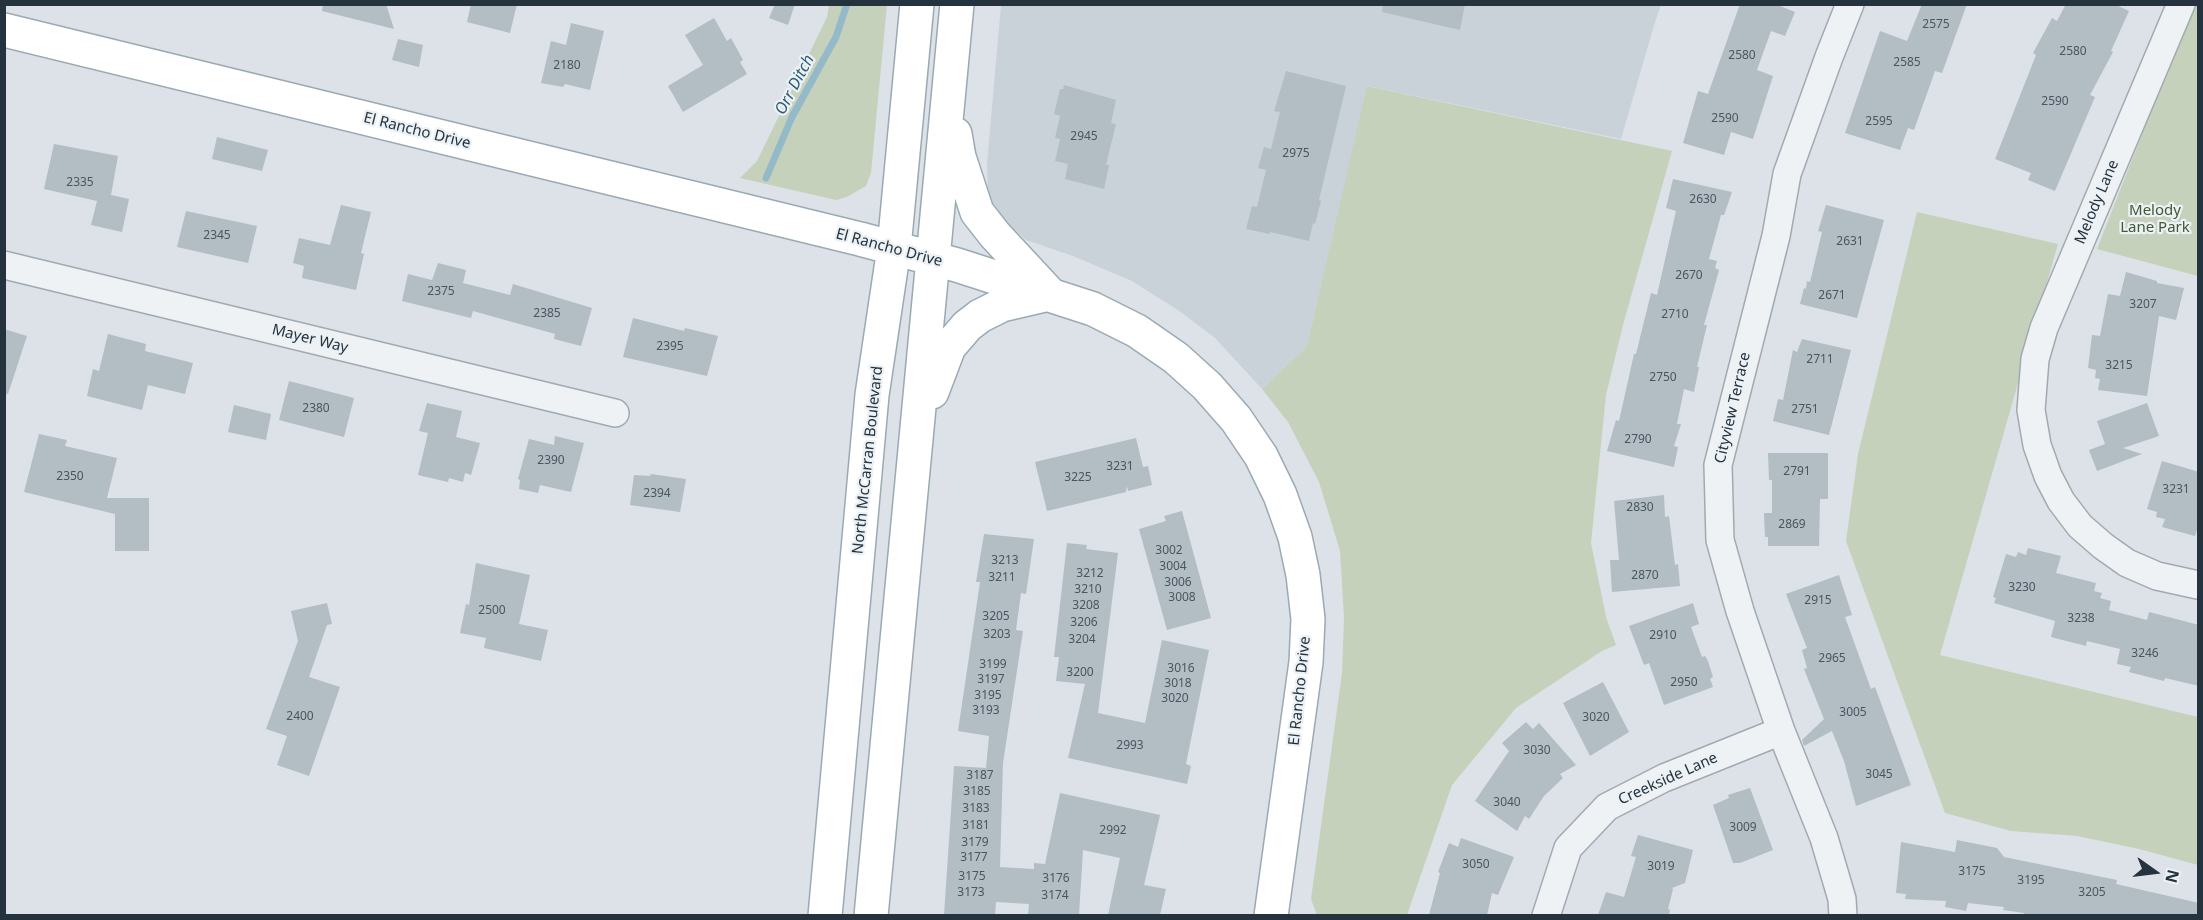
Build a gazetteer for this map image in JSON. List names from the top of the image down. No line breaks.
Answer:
{"streets":{"main road":["El Rancho Drive","North McCarran Boulevard"],"street":["Melody Lane","Mayer Way","Cityview Terrace","Creekside Lane"]},"crossings":[["El Rancho Drive","North McCarran Boulevard"],["Cityview Terrace","Creekside Lane"]],"water":["Orr Ditch"],"parks":["Melody Lane Park"],"house_numbers":["2575","2580","2580","2585","2180","2590","2590","2595","2945","2975","2335","2630","2345","2631","2670","2375","2671","3207","2385","2710","2395","2711","3215","2750","2380","2751","2790","2390","3231","2791","2350","3225","3231","2394","2830","2869","3002","3213","3004","3212","2870","3211","3006","3230","3210","3008","2915","3208","2500","3205","3238","3206","3203","2910","3204","3246","2965","3199","3016","3200","3197","2950","3018","3195","3020","3193","3005","2400","3020","2993","3030","3045","3187","3185","3040","3183","3181","3009","2992","3179","3177","3050","3019","3175","3175","3176","3195","3173","3205","3174"],"north":"right"}
